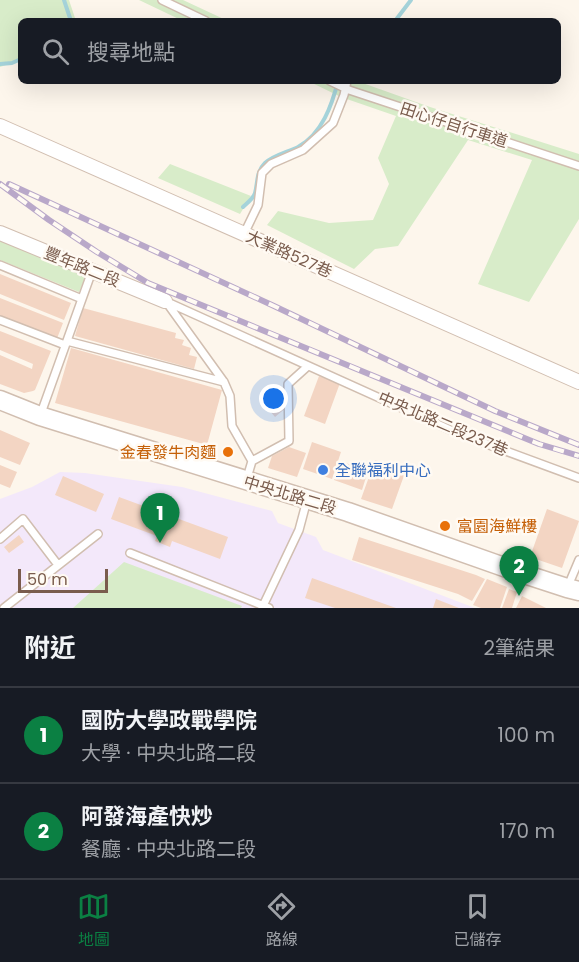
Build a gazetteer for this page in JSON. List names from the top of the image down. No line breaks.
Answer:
{"streets":{"street":["大業路527巷","豐年路二段","中央北路二段"],"lane":["田心仔自行車道","中央北路二段237巷"]},"crossings":[["豐年路二段","中央北路二段237巷"]],"places":["金春發牛肉麵","全聯福利中心","富園海鮮樓"],"scale_bar":"50 m","page":{"search":"搜尋地點","pins":["1","2"],"scale":"50 m","heading":["附近","2筆結果"],"list":[{"mark":"1","name":"國防大學政戰學院","note":"大學 · 中央北路二段","value":"100 m"},{"mark":"2","name":"阿發海產快炒","note":"餐廳 · 中央北路二段","value":"170 m"}],"nav":["地圖","路線","已儲存"]}}
